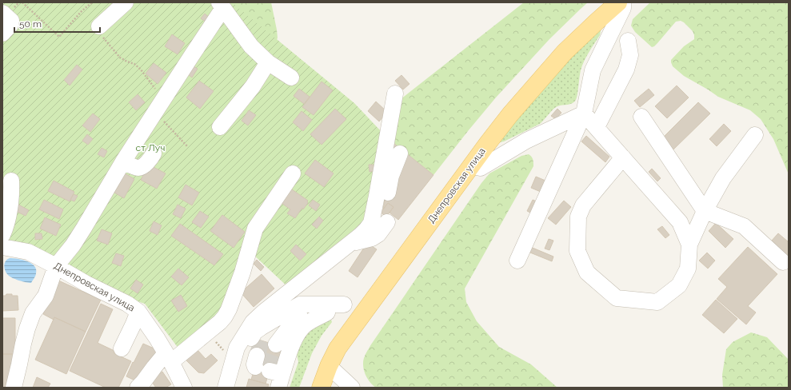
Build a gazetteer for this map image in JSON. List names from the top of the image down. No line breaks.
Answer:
{"streets":{"main road":["Днепровская улица"]},"parks":["ст Луч"],"scale_bar":"50 m"}
